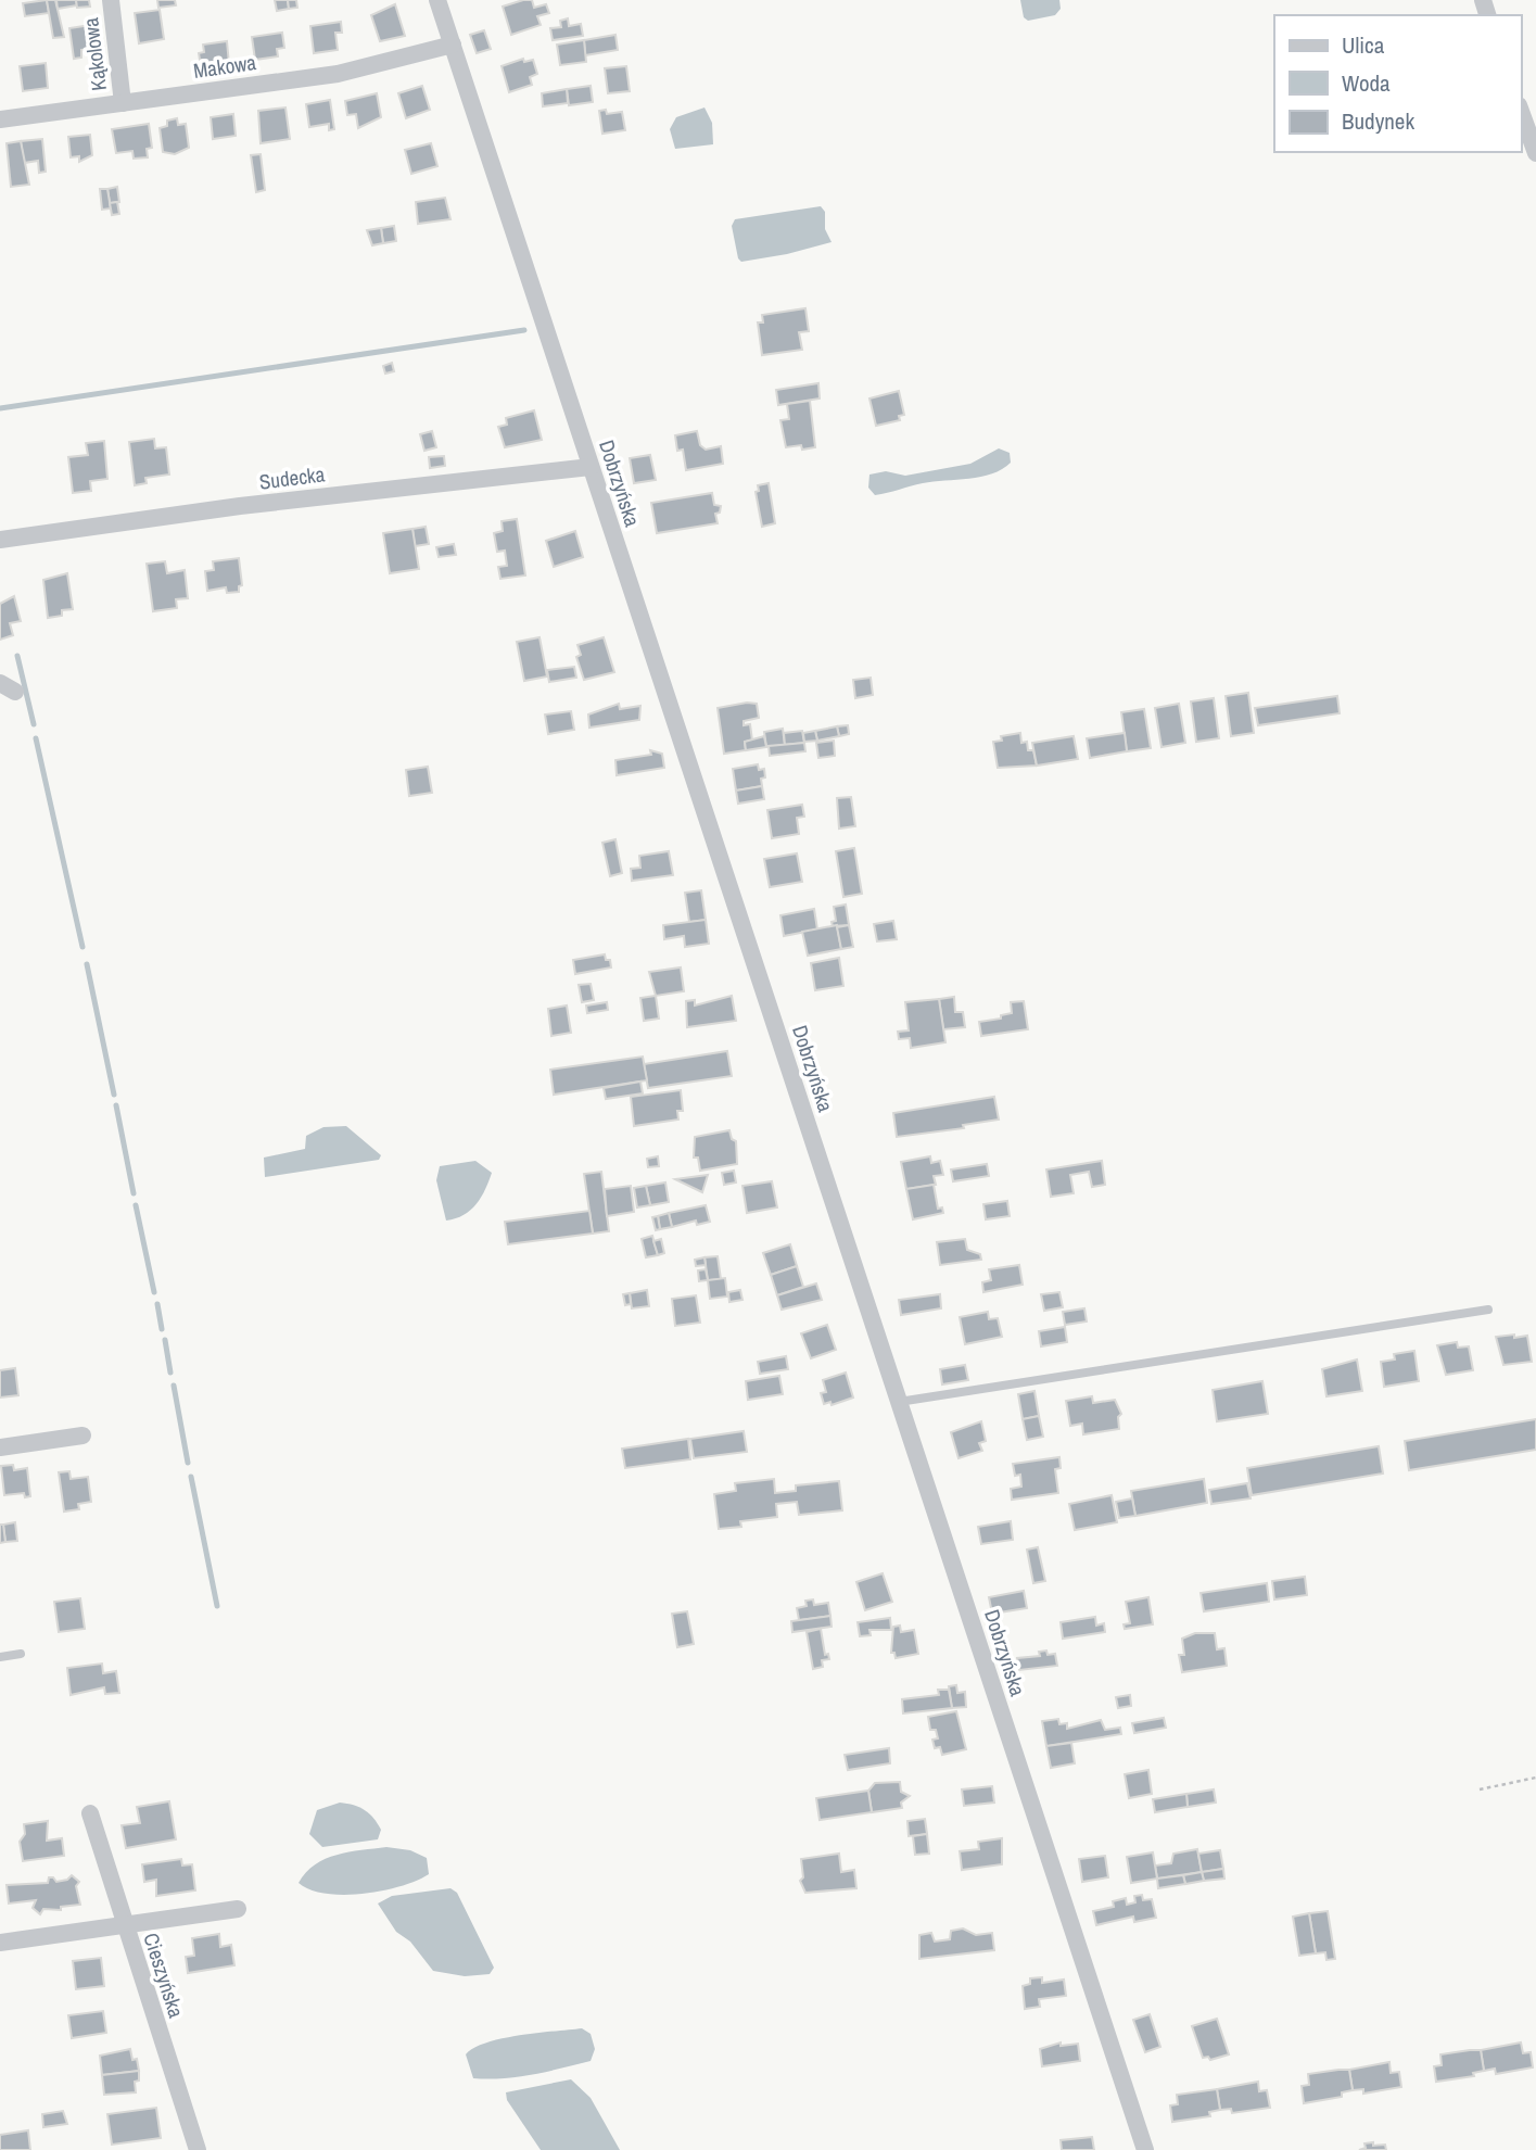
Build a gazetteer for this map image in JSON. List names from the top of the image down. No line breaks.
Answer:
{"streets":{"street":["Kąkolowa","Makowa","Sudecka","Dobrzyńska","Cieszyńska"]},"crossings":[["Kąkolowa","Makowa"],["Makowa","Dobrzyńska"],["Sudecka","Dobrzyńska"]],"legend":["Ulica","Woda","Budynek"]}
